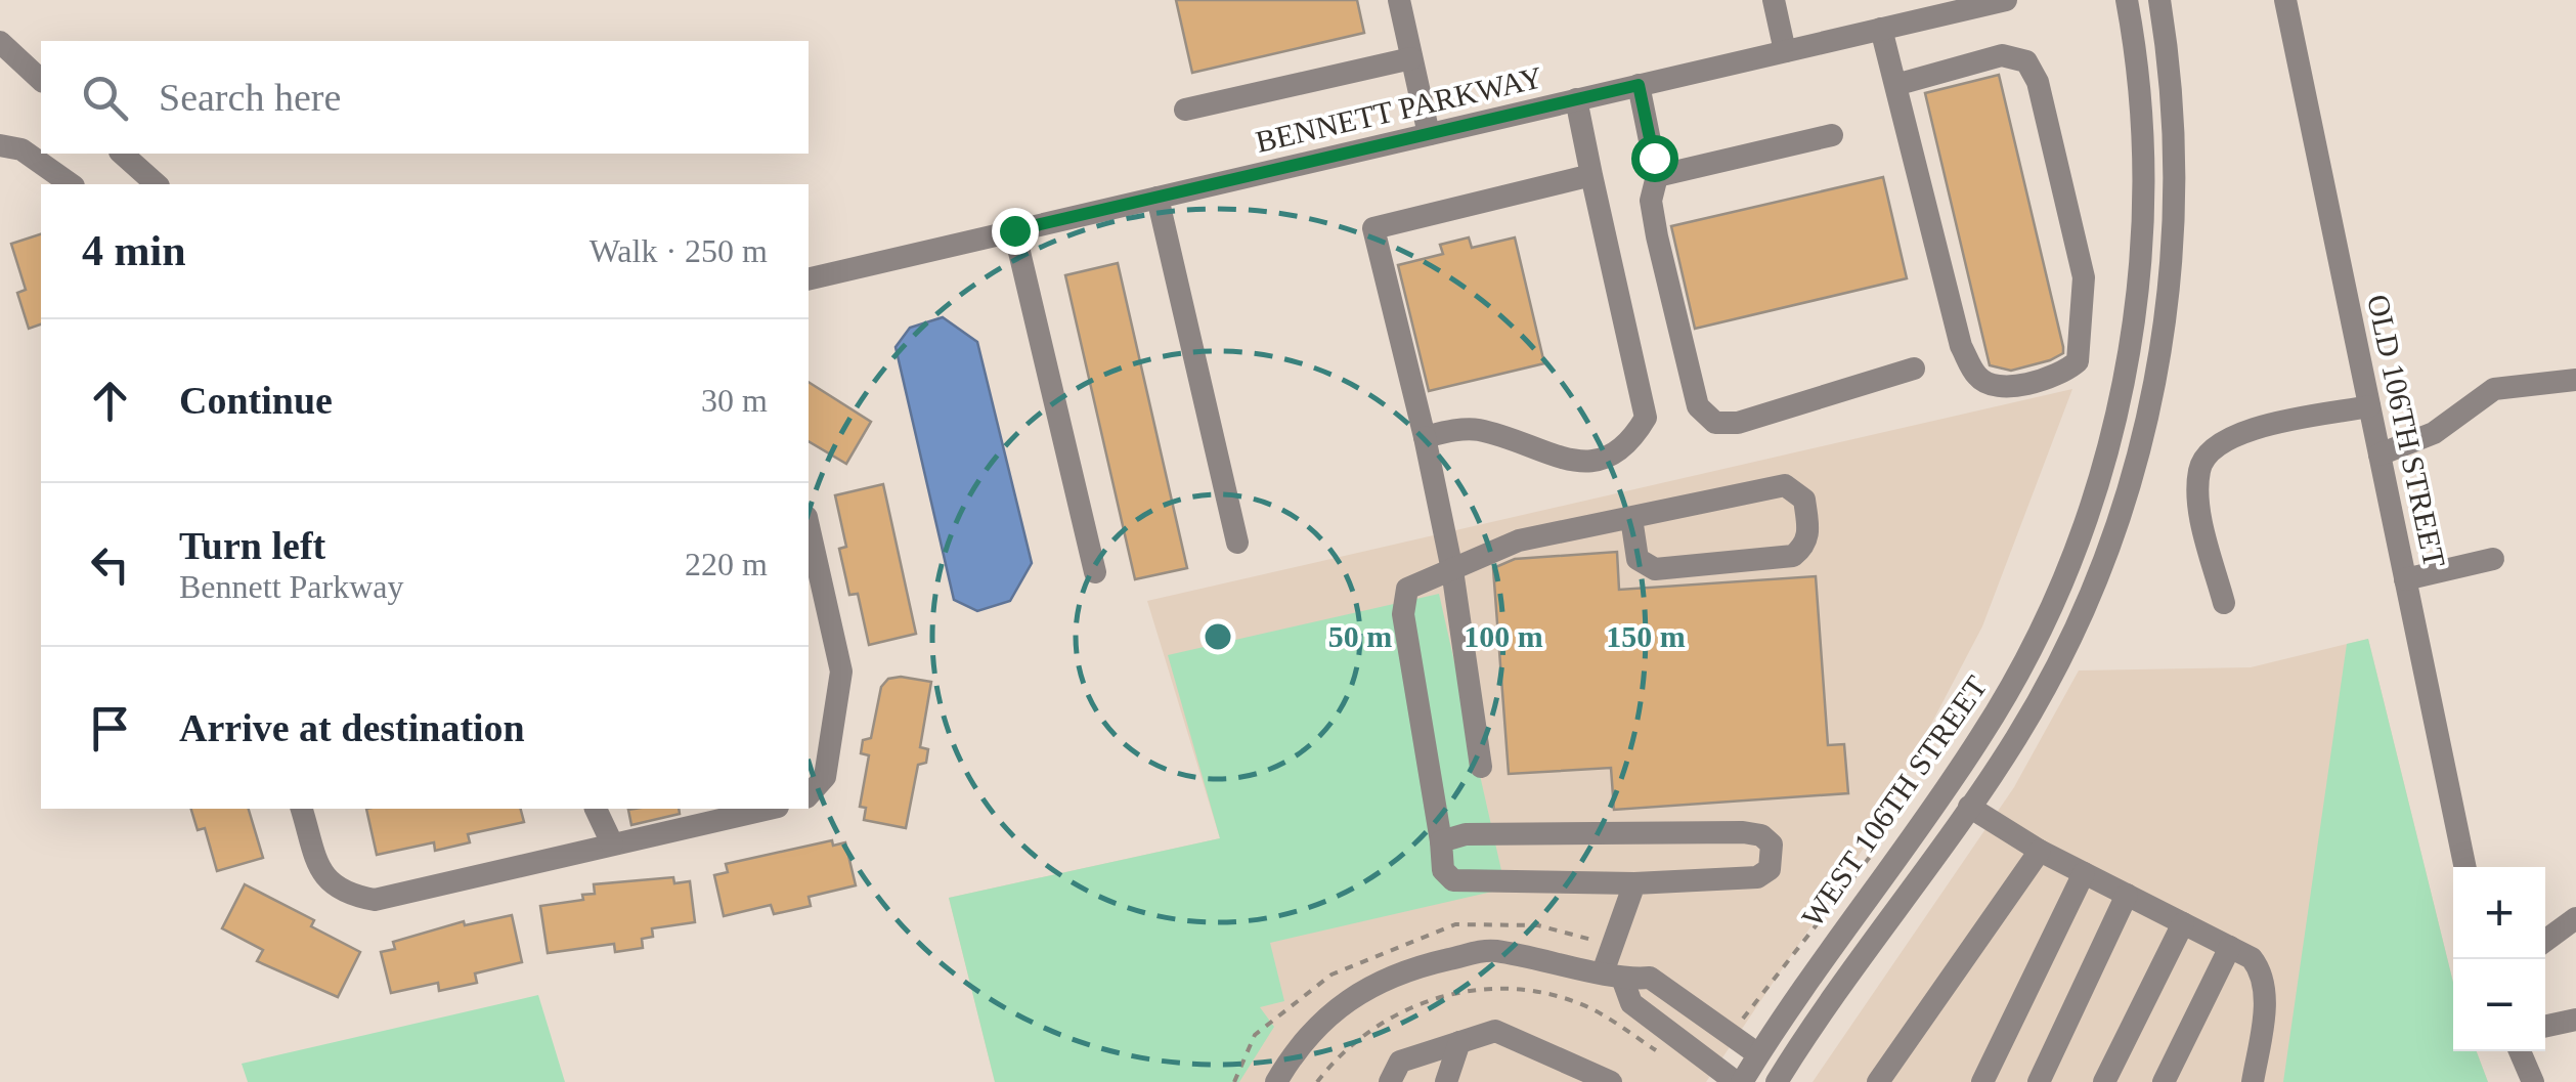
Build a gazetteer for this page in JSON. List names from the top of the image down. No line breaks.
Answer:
{"streets":{"street":["BENNETT PARKWAY","OLD 106TH STREET","WEST 106TH STREET"]},"page":{"search":"Search here","heading":["4 min","Walk · 250 m"],"list":[["Continue","30 m"],["Turn left","Bennett Parkway","220 m"],"Arrive at destination"],"map_buttons":["+","−"]},"rings":["50 m","100 m","150 m"]}
